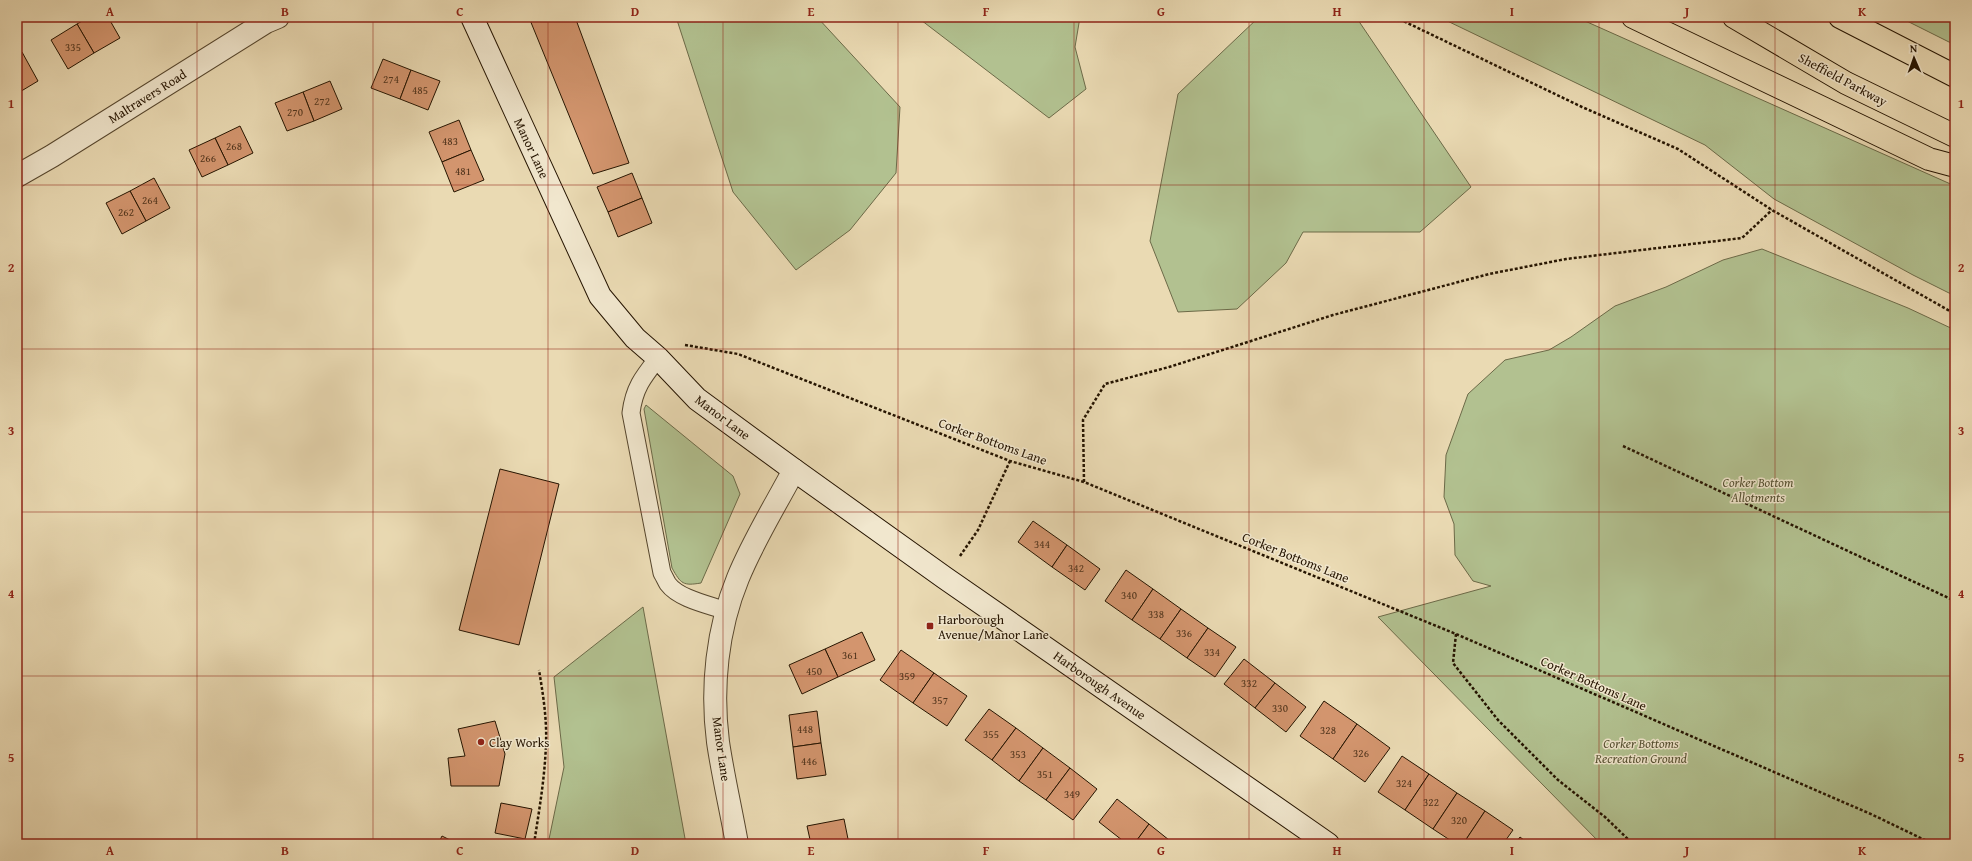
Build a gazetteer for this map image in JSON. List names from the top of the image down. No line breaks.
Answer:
{"streets":{"highway":["Sheffield Parkway"],"street":["Maltravers Road","Manor Lane","Harborough Avenue"],"path":["Corker Bottoms Lane"]},"crossings":[["Manor Lane","Harborough Avenue"]],"parks":["Corker Bottom Allotments","Corker Bottoms Recreation Ground"],"places":{"transit":["Harborough Avenue/Manor Lane"],"other":["Clay Works"]},"house_numbers":["335","274","485","272","270","483","268","266","481","264","262","344","342","340","338","336","334","361","450","359","332","357","330","448","328","355","326","353","446","351","324","349","322","320"],"north":"top","grid":{"columns":["A","B","C","D","E","F","G","H","I","J","K"],"rows":["1","2","3","4","5"]}}
